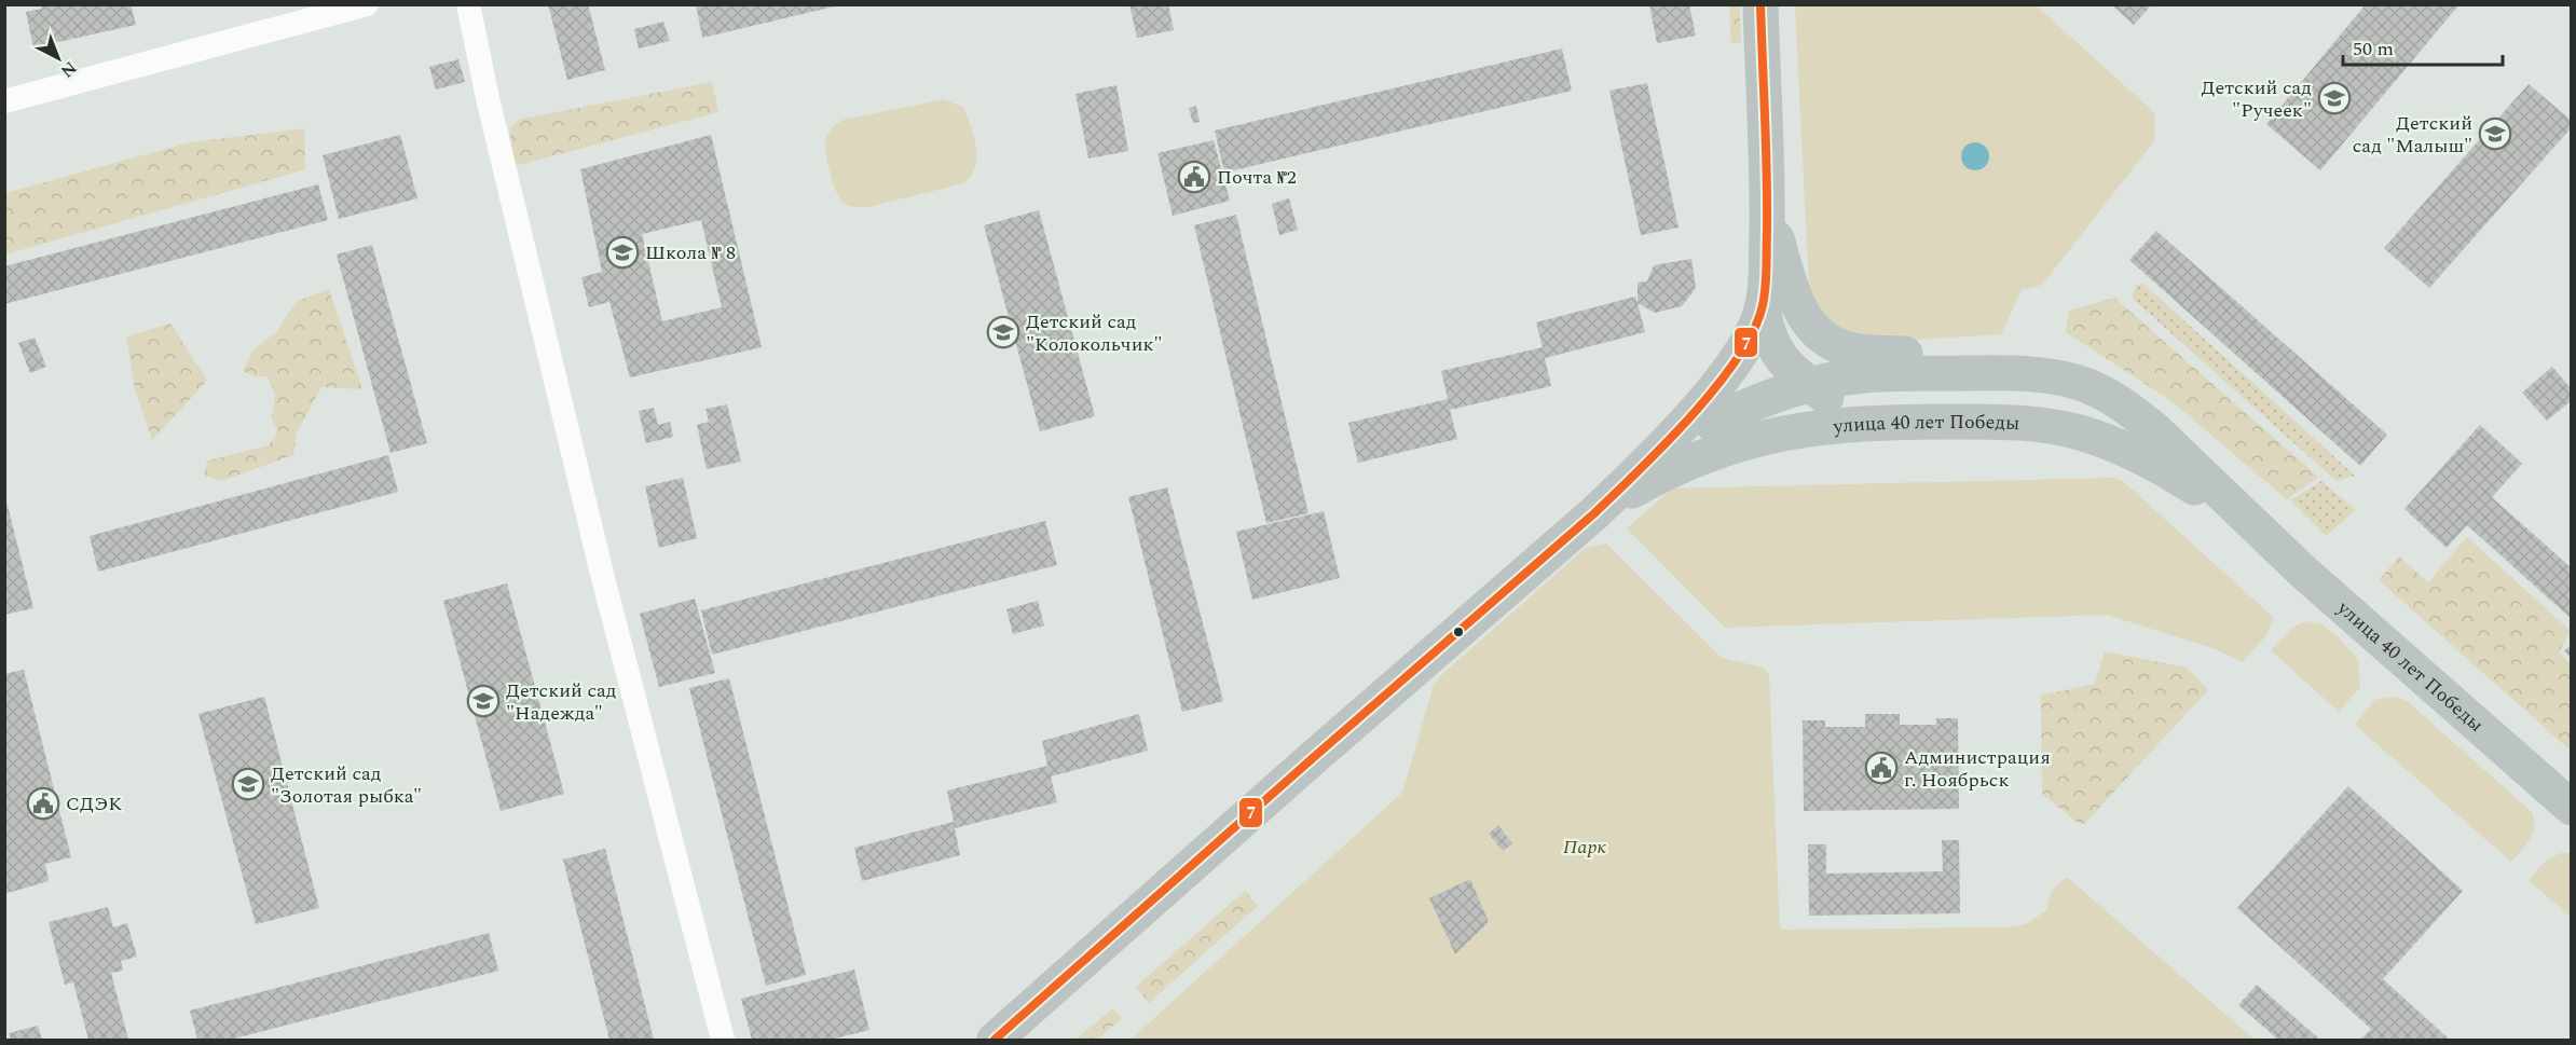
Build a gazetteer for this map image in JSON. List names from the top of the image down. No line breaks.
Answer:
{"streets":{"main road":["улица 40 лет Победы"]},"parks":["Парк"],"places":{"school or university":["Детский сад \"Ручеек\"","Детский сад \"Малыш\"","Школа № 8","Детский сад \"Колокольчик\"","Детский сад \"Надежда\"","Детский сад \"Золотая рыбка\""],"public building":["Почта №2","Администрация г. Ноябрьск","СДЭК"]},"lines":["transit line 7"],"scale_bar":"50 m","north":"bottom right"}
